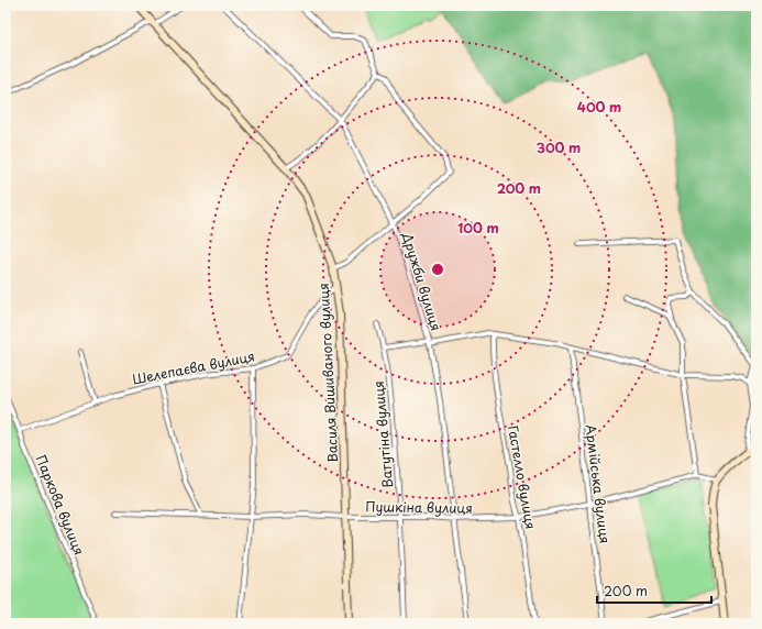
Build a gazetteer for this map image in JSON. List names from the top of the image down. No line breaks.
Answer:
{"streets":{"street":["Дружби вулиця","Шелепаєва вулиця","Василя Вишиваного вулиця","Ватутіна вулиця","Гастелло вулиця","Армійська вулиця","Паркова вулиця","Пушкіна вулиця"]},"crossings":[["Дружби вулиця","Пушкіна вулиця"],["Шелепаєва вулиця","Василя Вишиваного вулиця"],["Шелепаєва вулиця","Паркова вулиця"],["Василя Вишиваного вулиця","Пушкіна вулиця"],["Ватутіна вулиця","Пушкіна вулиця"],["Гастелло вулиця","Пушкіна вулиця"],["Армійська вулиця","Пушкіна вулиця"]],"scale_bar":"200 m","rings":["400 m","300 m","200 m","100 m"]}
